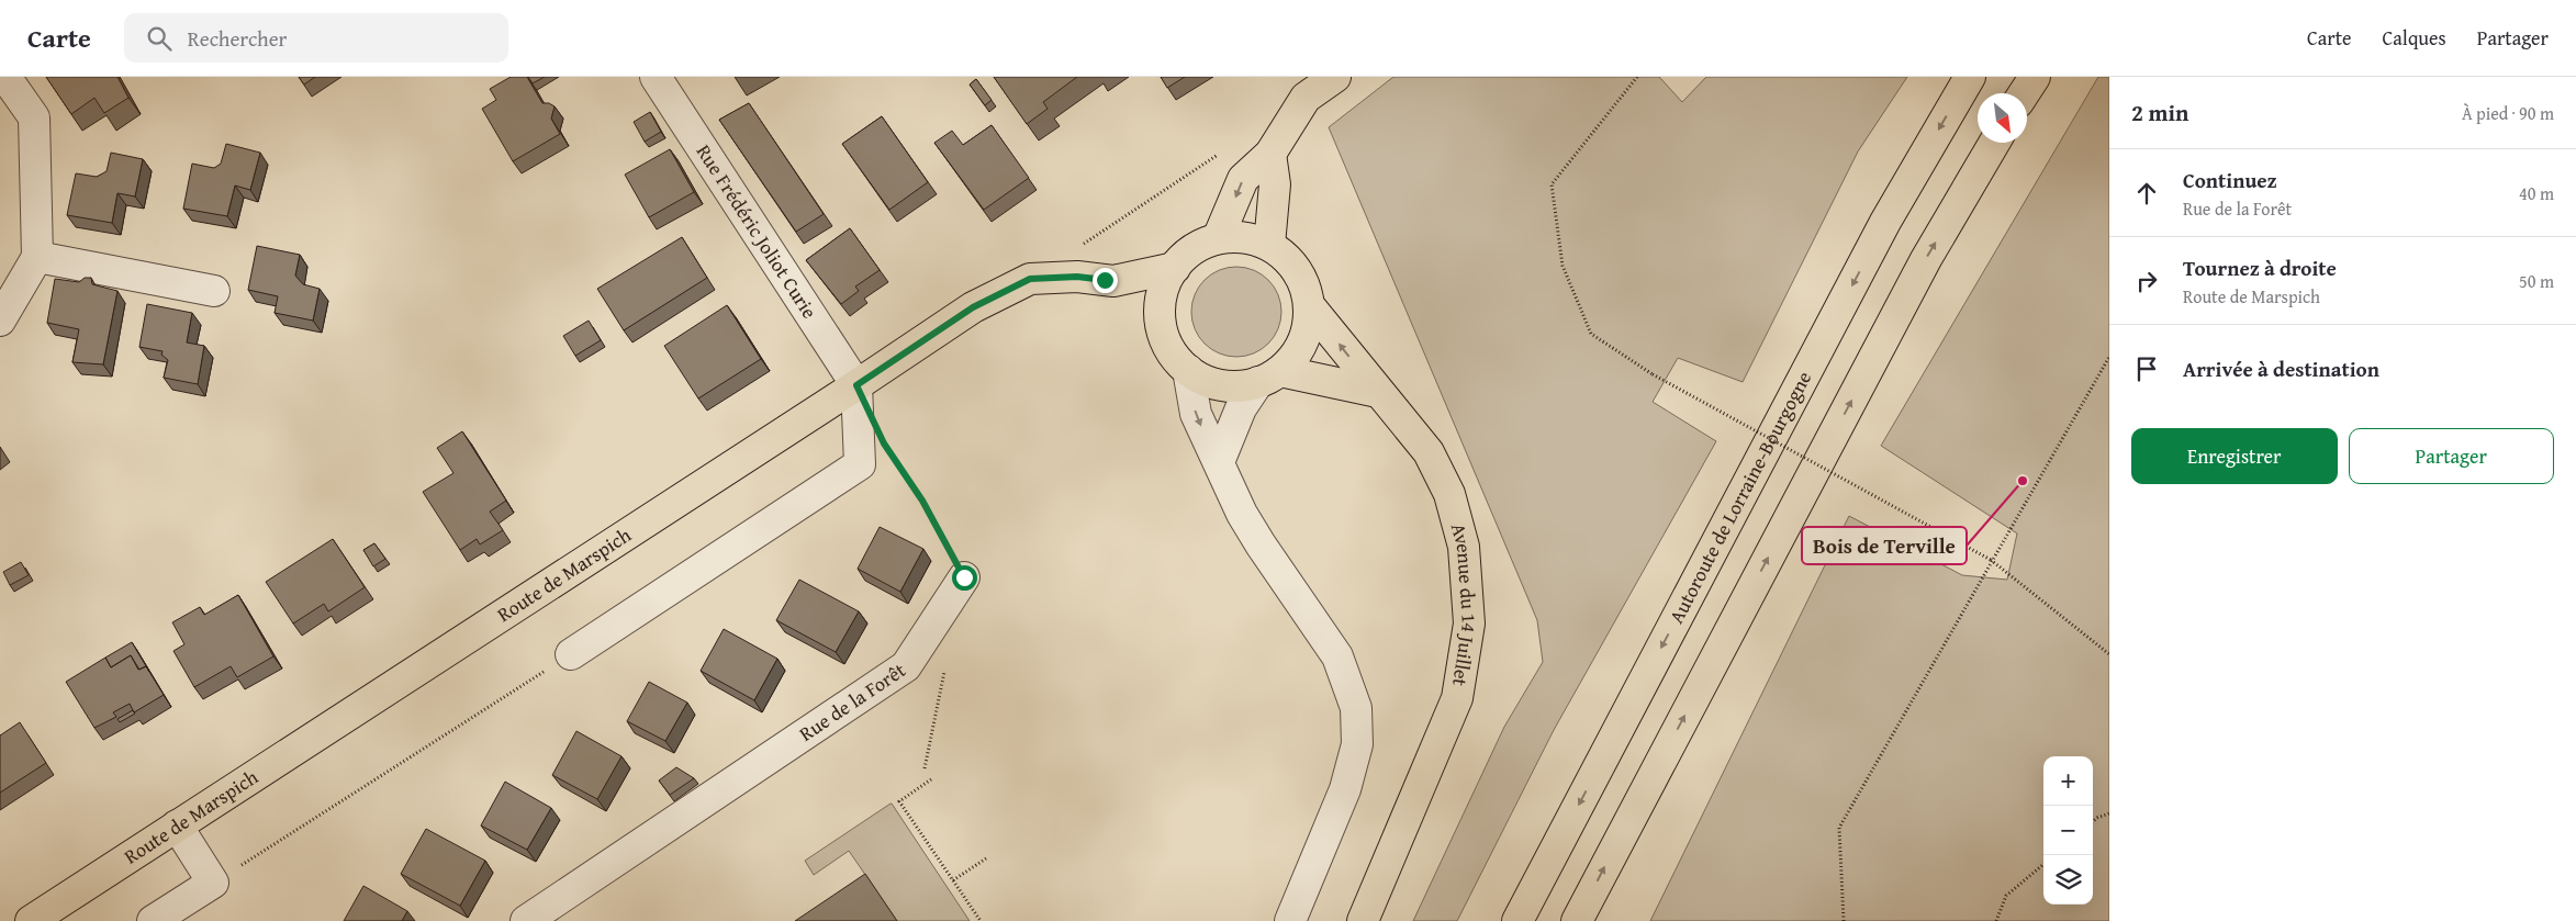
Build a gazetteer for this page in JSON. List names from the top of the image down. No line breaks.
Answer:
{"streets":{"main road":["Autoroute de Lorraine-Bourgogne","Route de Marspich","Avenue du 14 Juillet"],"street":["Rue Frédéric Joliot Curie","Rue de la Forêt"]},"crossings":[["Rue Frédéric Joliot Curie","Route de Marspich"]],"places":["Bois de Terville"],"north":"bottom right","page":{"header":"Carte","search":"Rechercher","nav":["Carte","Calques","Partager"],"heading":["2 min","À pied · 90 m"],"list":[["Continuez","Rue de la Forêt","40 m"],["Tournez à droite","Route de Marspich","50 m"],"Arrivée à destination"],"buttons":["Enregistrer","Partager"],"map_buttons":["+","−"]}}
